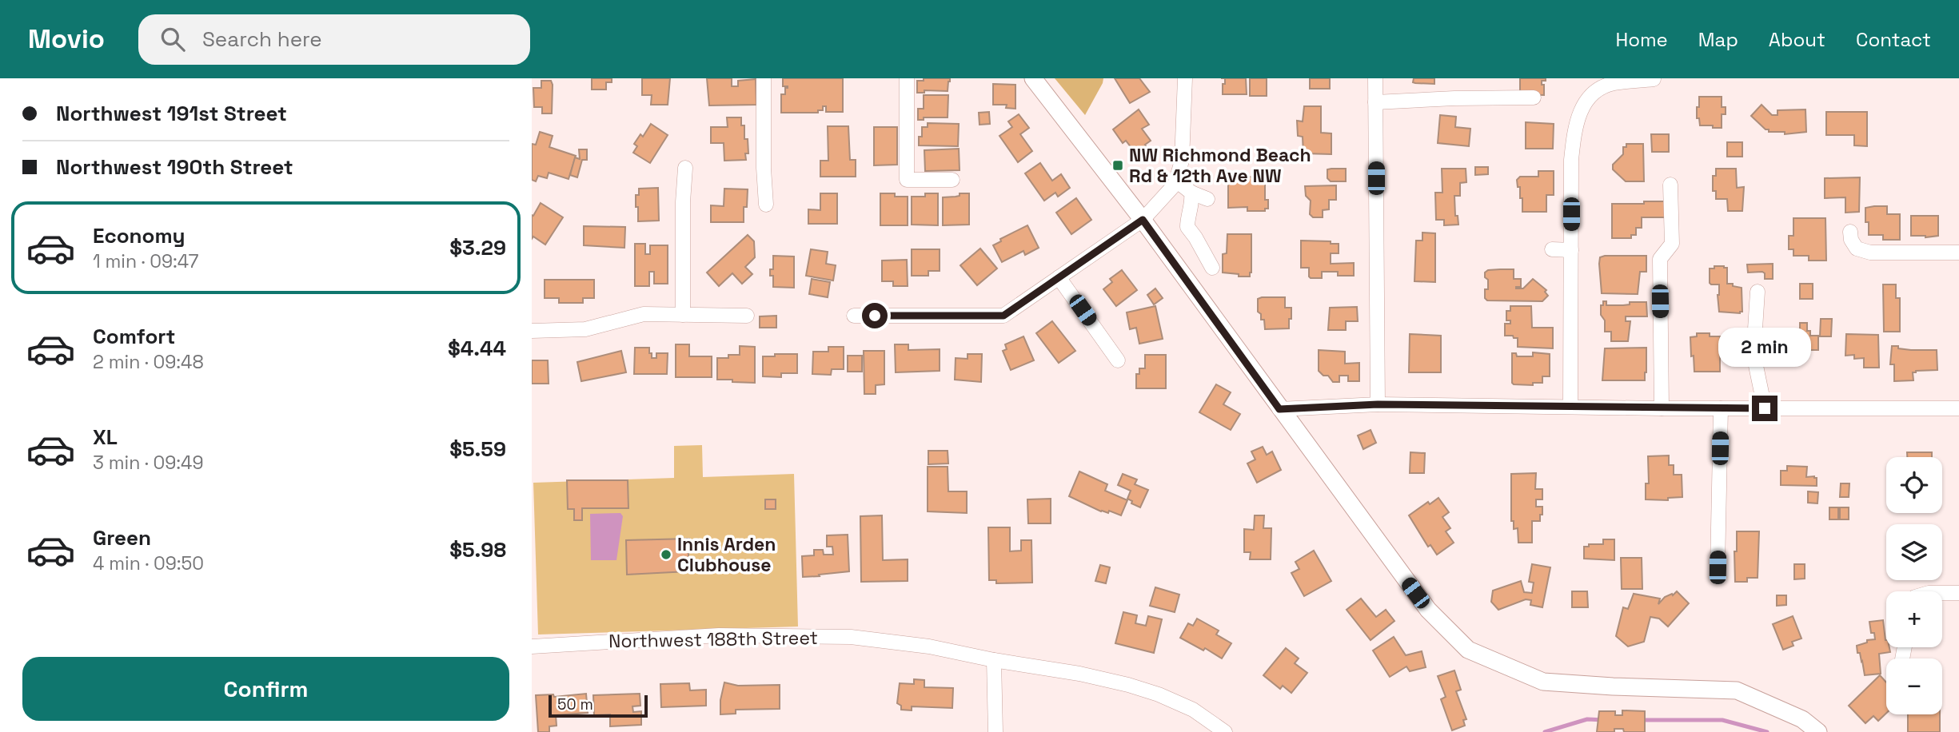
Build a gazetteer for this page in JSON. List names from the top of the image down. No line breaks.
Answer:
{"streets":{"street":["Northwest 188th Street"]},"places":{"transit":["NW Richmond Beach Rd & 12th Ave NW"],"other":["Innis Arden Clubhouse"]},"scale_bar":"50 m","page":{"header":"Movio","search":"Search here","nav":["Home","Map","About","Contact"],"banner":["Northwest 191st Street","Northwest 190th Street"],"list":[{"name":"Economy","note":"1 min · 09:47","value":"$3.29"},{"name":"Comfort","note":"2 min · 09:48","value":"$4.44"},{"name":"XL","note":"3 min · 09:49","value":"$5.59"},{"name":"Green","note":"4 min · 09:50","value":"$5.98"}],"bubble":"2 min","map_buttons":["+","−"],"buttons":"Confirm","scale":"50 m"}}
